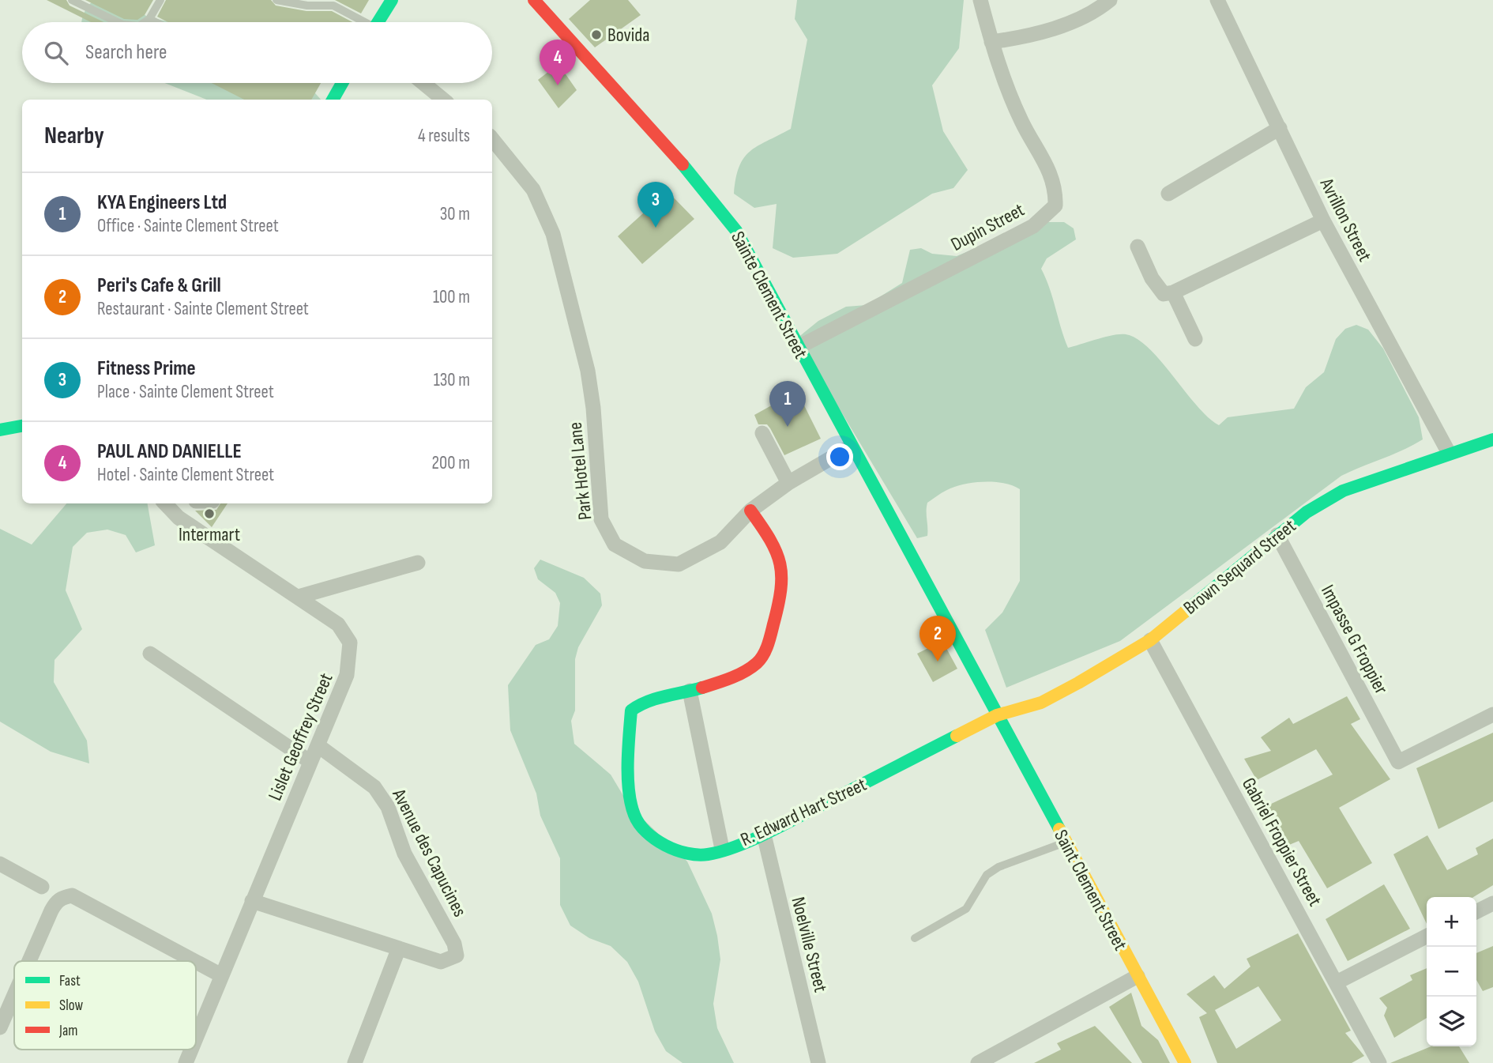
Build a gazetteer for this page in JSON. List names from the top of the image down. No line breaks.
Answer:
{"streets":{"street":["Avrillon Street","Dupin Street","Sainte Clement Street","Park Hotel Lane","Brown Sequard Street","Impasse G Froppier","Lislet Geoffrey Street","R. Edward Hart Street","Gabriel Froppier Street","Avenue des Capucines","Saint Clement Street","Noelville Street"]},"crossings":[["Avrillon Street","Brown Sequard Street"],["Dupin Street","Sainte Clement Street"],["Sainte Clement Street","Park Hotel Lane"],["Sainte Clement Street","Brown Sequard Street"],["Sainte Clement Street","R. Edward Hart Street"],["Sainte Clement Street","Saint Clement Street"],["Brown Sequard Street","Impasse G Froppier"],["Brown Sequard Street","R. Edward Hart Street"],["Brown Sequard Street","Gabriel Froppier Street"],["Brown Sequard Street","Saint Clement Street"],["Lislet Geoffrey Street","Avenue des Capucines"],["R. Edward Hart Street","Saint Clement Street"],["R. Edward Hart Street","Noelville Street"]],"places":["Bovida","Intermart"],"legend":["Fast","Slow","Jam"],"page":{"search":"Search here","pins":["4","3","1","2"],"heading":["Nearby","4 results"],"list":[{"mark":"1","name":"KYA Engineers Ltd","note":"Office · Sainte Clement Street","value":"30 m"},{"mark":"2","name":"Peri's Cafe & Grill","note":"Restaurant · Sainte Clement Street","value":"100 m"},{"mark":"3","name":"Fitness Prime","note":"Place · Sainte Clement Street","value":"130 m"},{"mark":"4","name":"PAUL AND DANIELLE","note":"Hotel · Sainte Clement Street","value":"200 m"}],"map_buttons":["+","−"]}}
